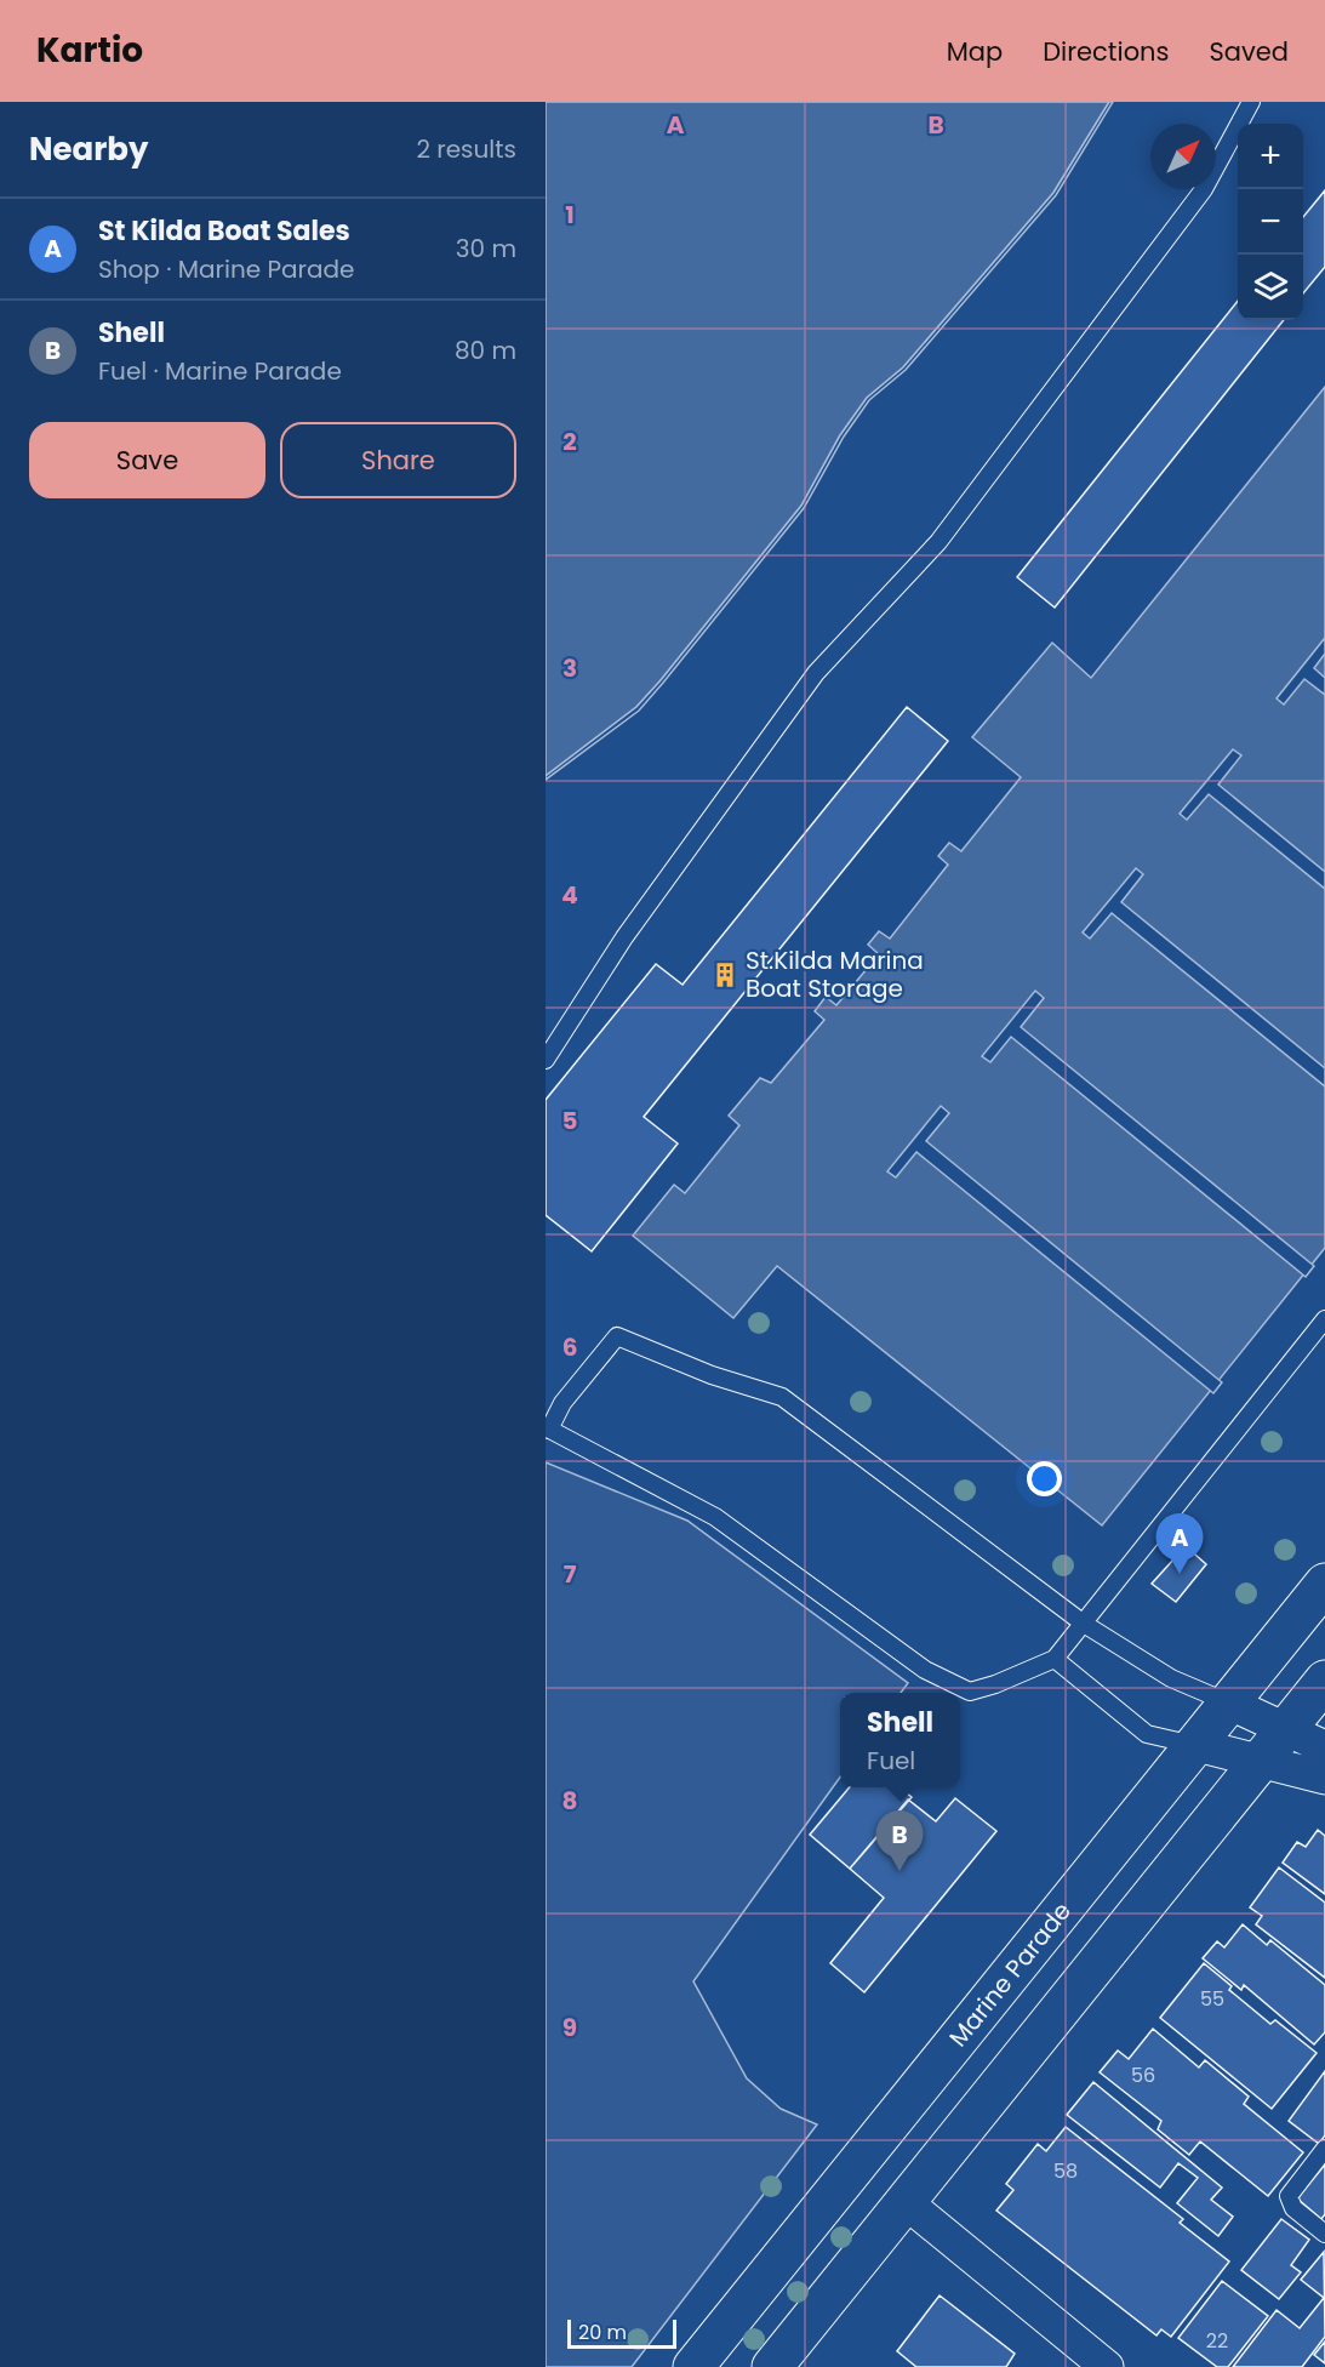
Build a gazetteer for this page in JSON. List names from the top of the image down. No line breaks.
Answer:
{"streets":{"main road":["Marine Parade"]},"places":{"building":["St.Kilda Marina Boat Storage"]},"house_numbers":["55","56","58","22"],"scale_bar":"20 m","north":"top right","page":{"header":"Kartio","nav":["Map","Directions","Saved"],"heading":["Nearby","2 results"],"map_buttons":["+","−"],"list":[{"mark":"A","name":"St Kilda Boat Sales","note":"Shop · Marine Parade","value":"30 m"},{"mark":"B","name":"Shell","note":"Fuel · Marine Parade","value":"80 m"}],"buttons":["Save","Share"],"pins":["A","B"],"popup":["Shell","Fuel"],"scale":"20 m"},"grid":{"columns":["A","B"],"rows":["1","2","3","4","5","6","7","8","9"]}}
